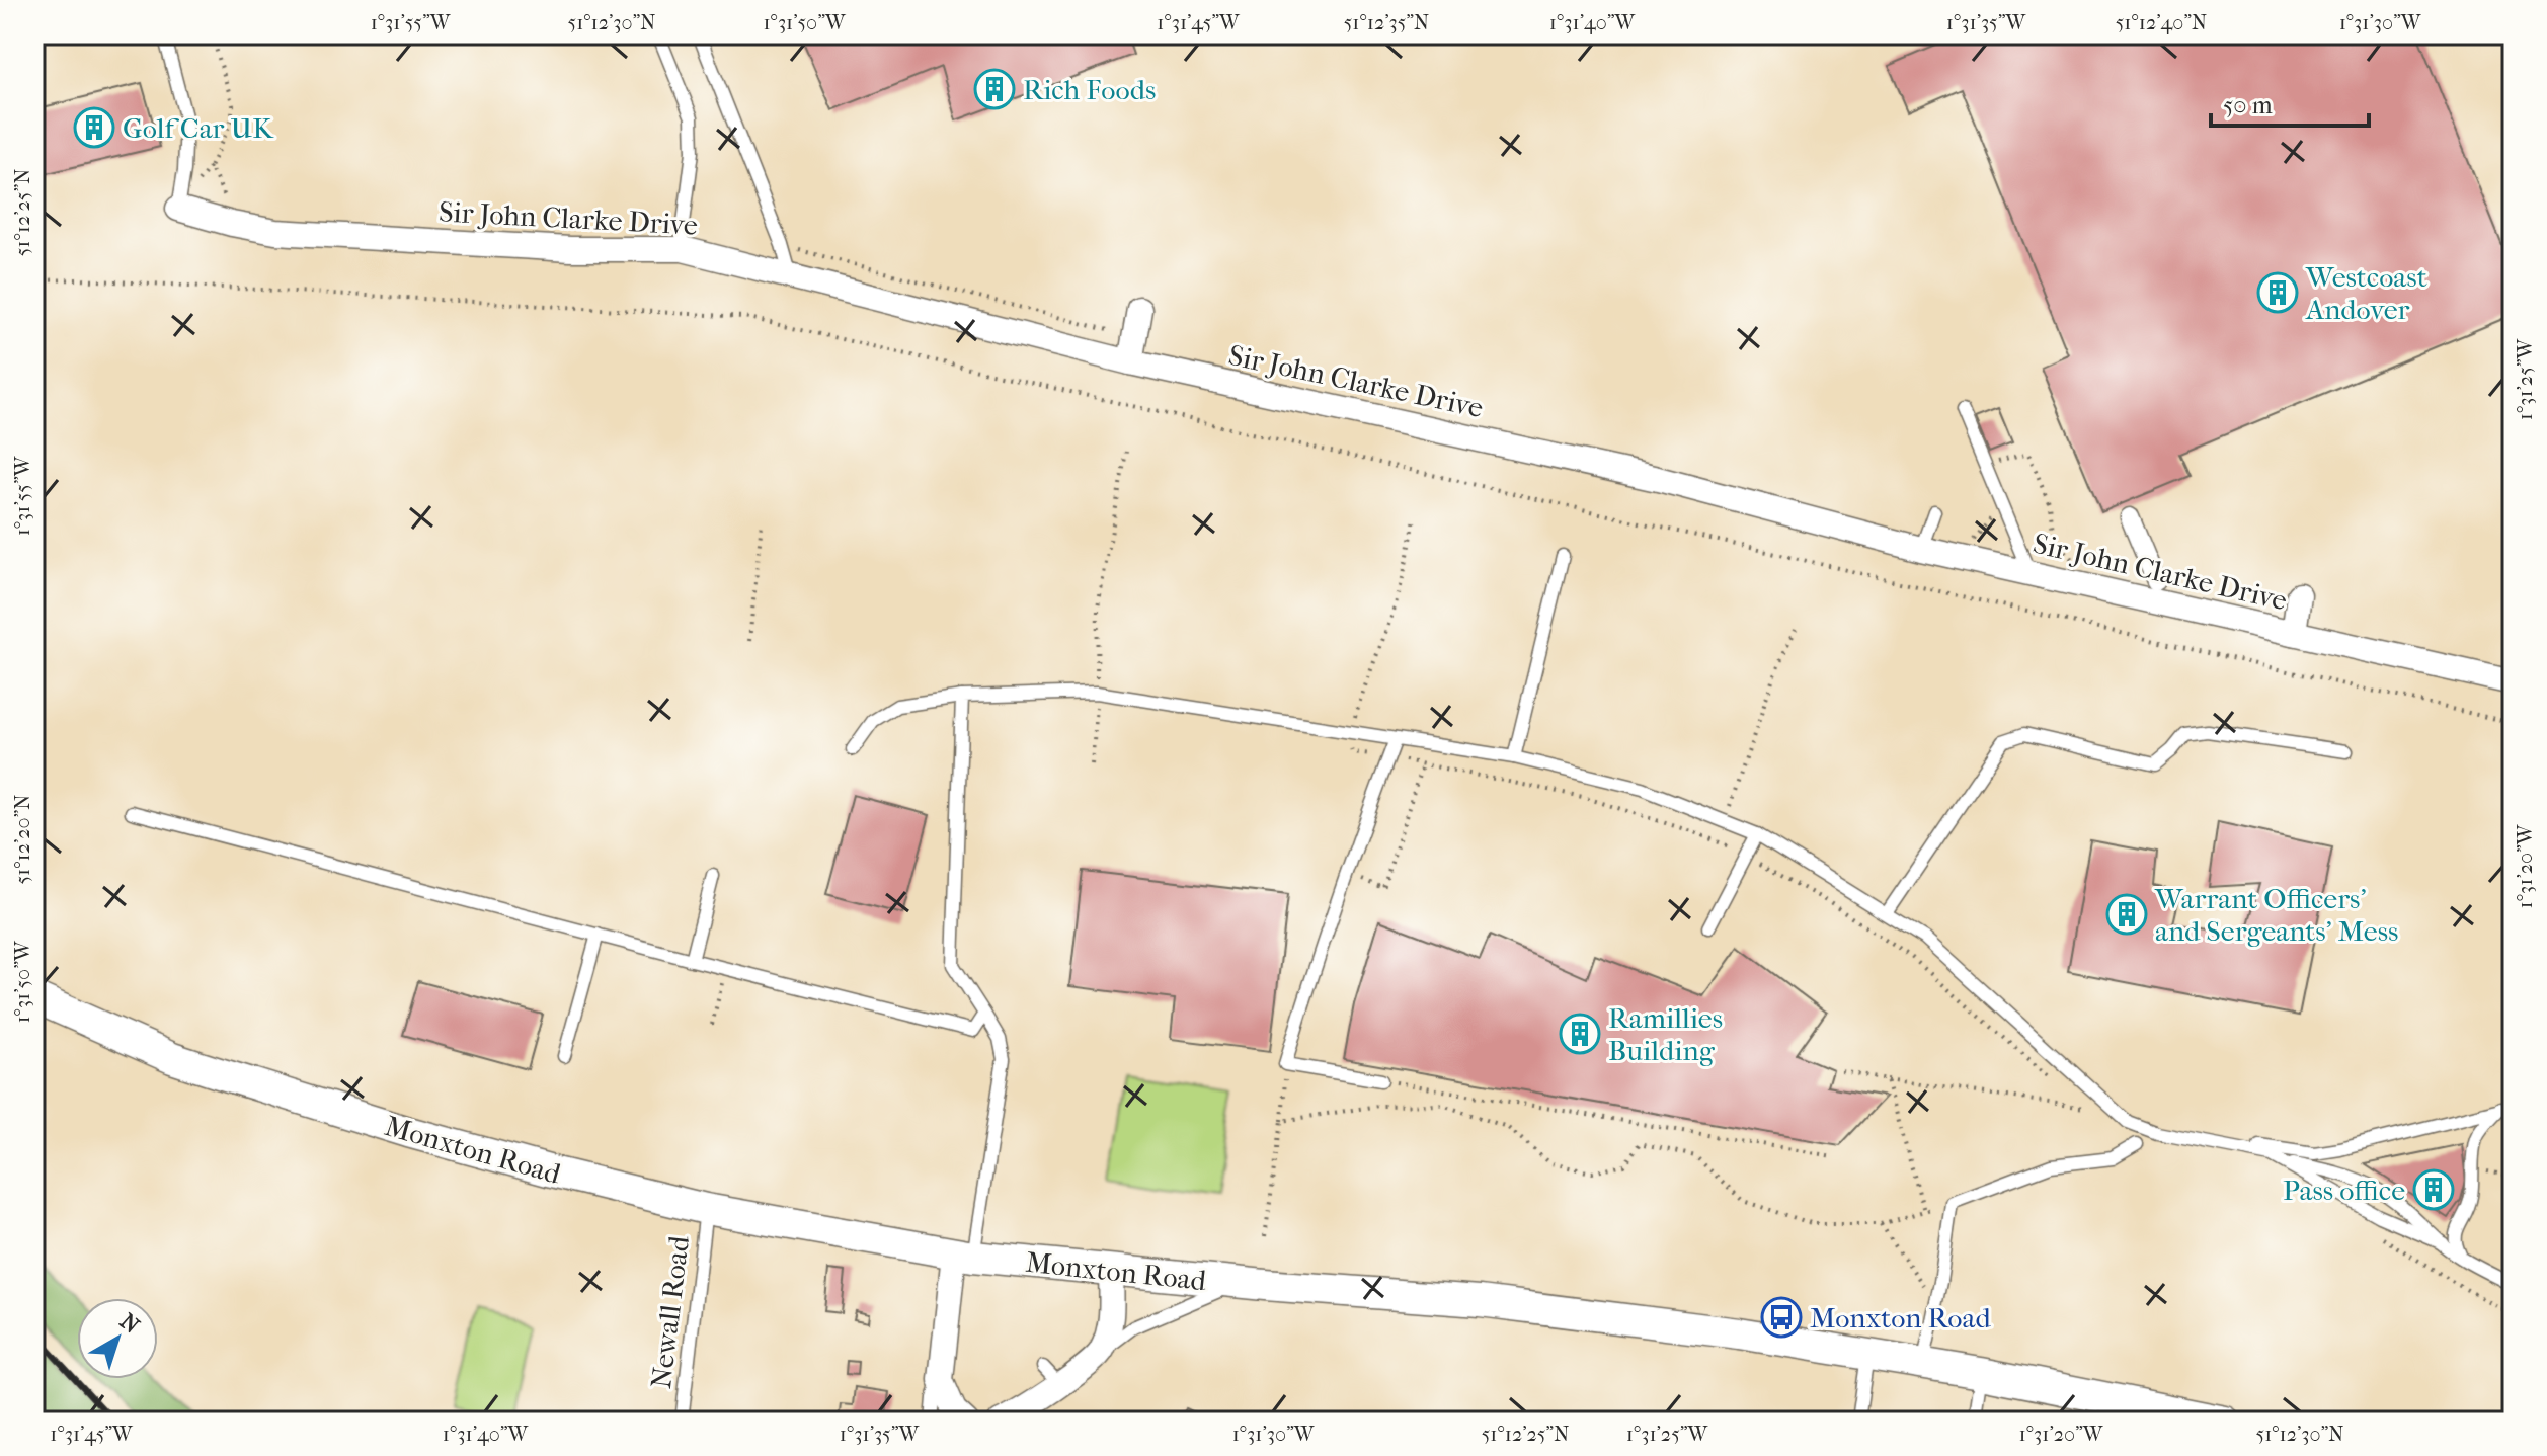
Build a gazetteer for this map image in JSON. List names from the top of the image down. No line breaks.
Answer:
{"streets":{"street":["Sir John Clarke Drive","Monxton Road"],"lane":["Newall Road"]},"crossings":[["Monxton Road","Newall Road"]],"places":{"building":["Rich Foods","Golf Car UK","Westcoast Andover","Warrant Officers' and Sergeants' Mess","Ramillies Building","Pass office"],"bus stop":["Monxton Road"]},"scale_bar":"50 m","north":"top right","coordinates":["1°31'55\"W","51°12'30\"N","1°31'50\"W","1°31'45\"W","51°12'35\"N","1°31'40\"W","1°31'35\"W","51°12'40\"N","1°31'30\"W","51°12'25\"N","1°31'25\"W","51°12'20\"N","1°31'20\"W"]}
